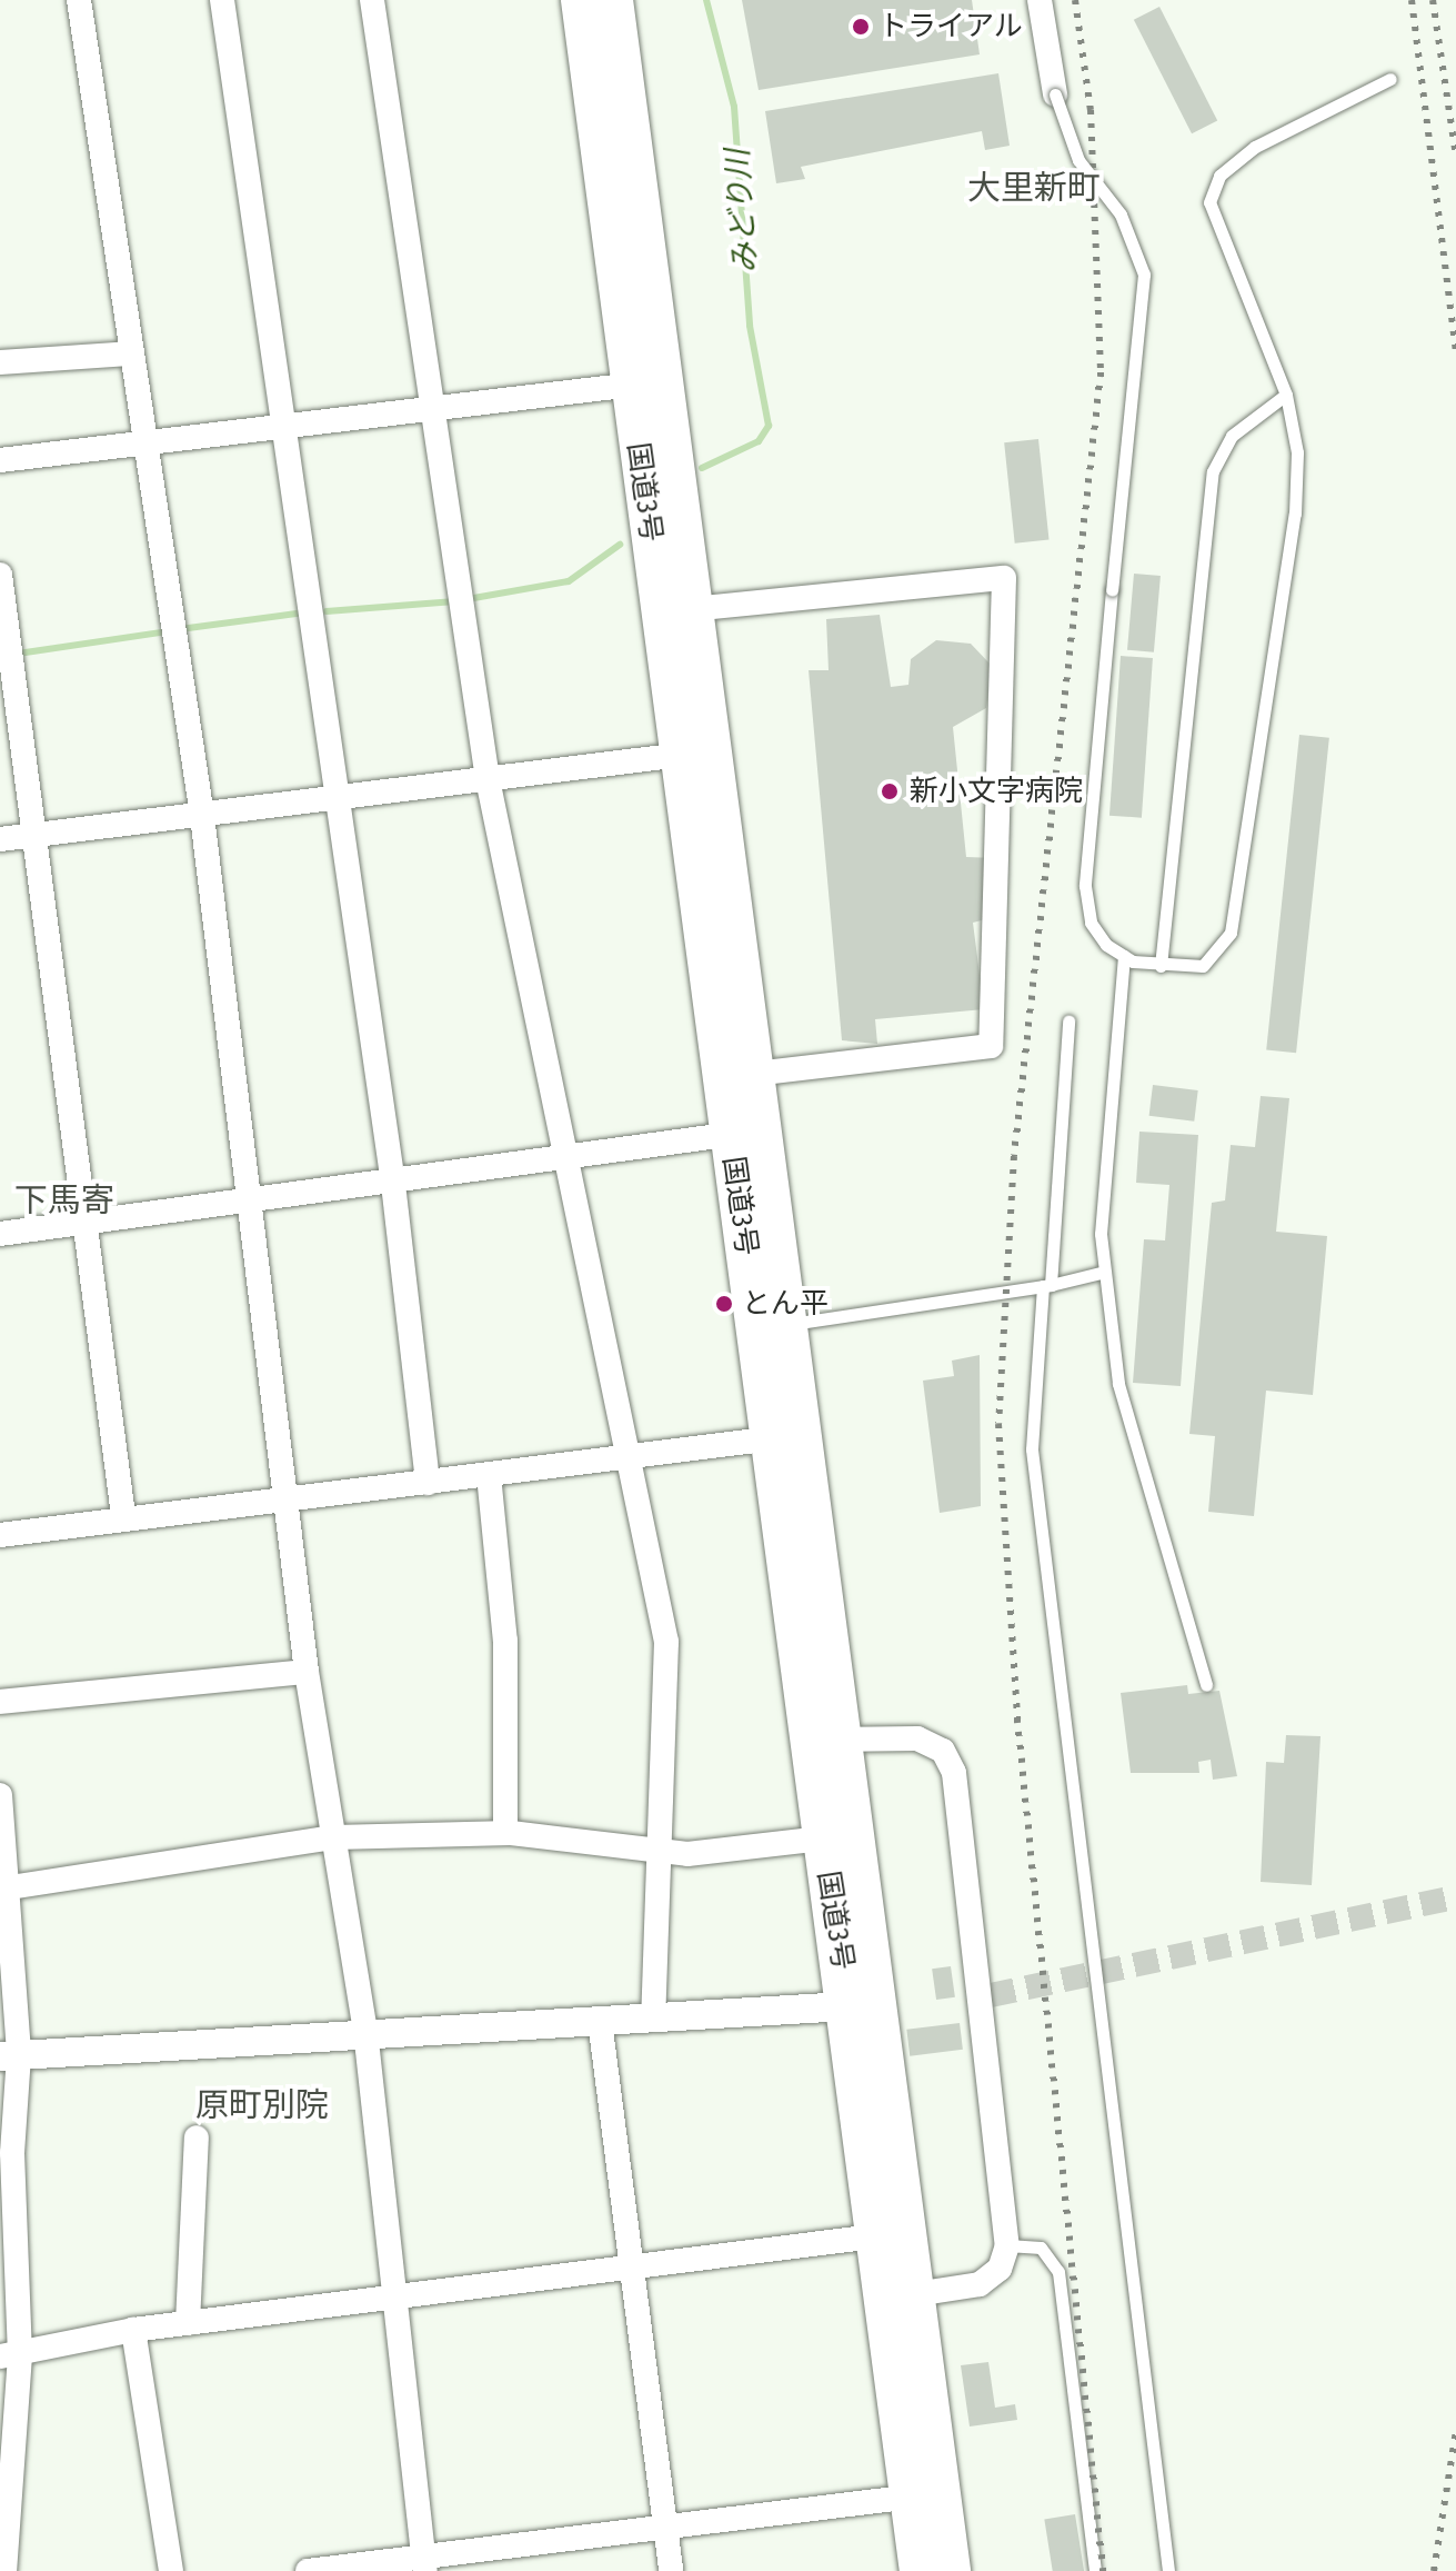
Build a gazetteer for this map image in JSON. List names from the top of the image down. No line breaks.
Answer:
{"streets":{"highway":["国道3号"]},"districts":["大里新町","下馬寄","原町別院"],"water":["みどり川"],"places":["トライアル","新小文字病院","とん平"]}
